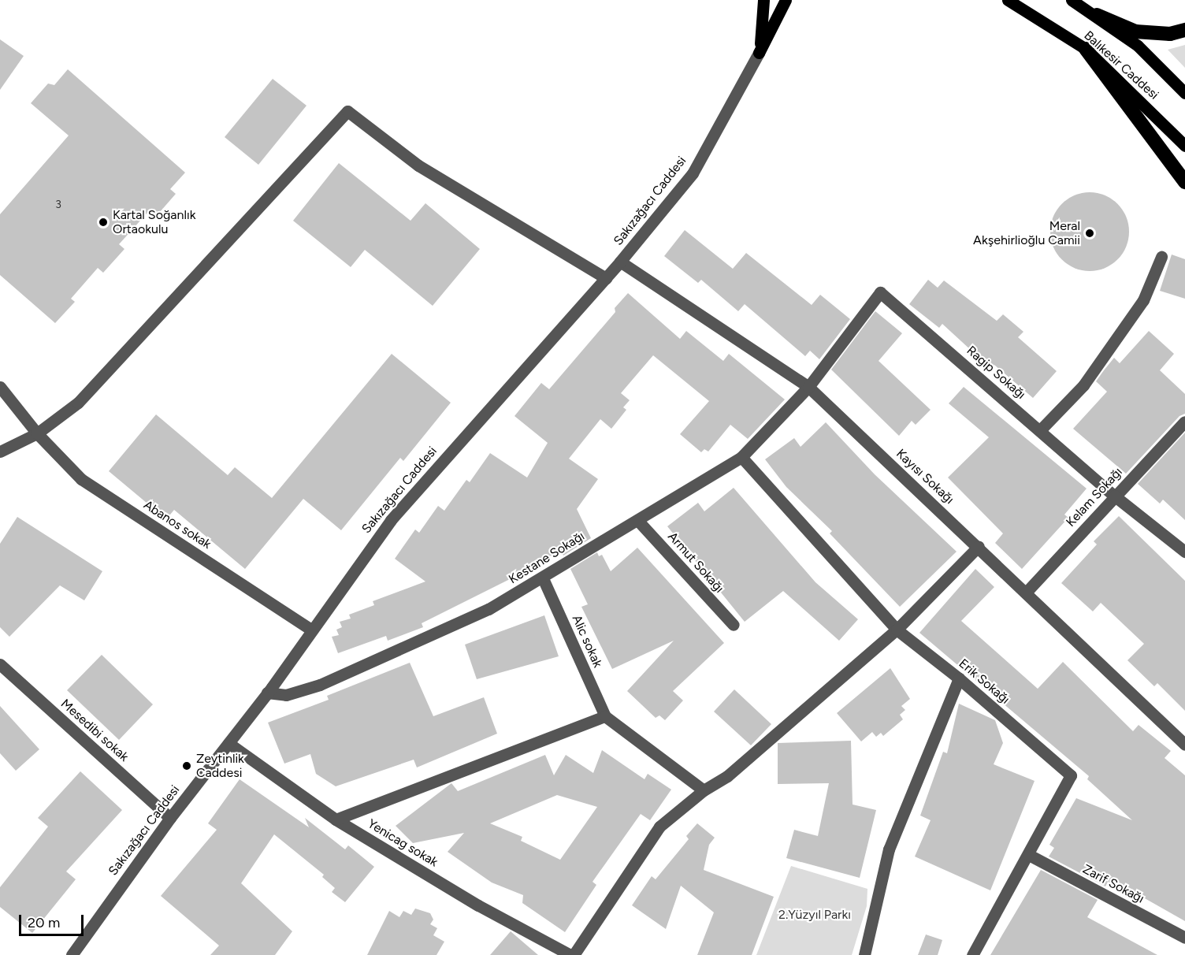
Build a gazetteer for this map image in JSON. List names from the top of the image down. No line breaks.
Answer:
{"streets":{"main road":["Balıkesir Caddesi"],"street":["Sakızağacı Caddesi","Ragip Sokağı","Kayısı Sokağı","Kelam Sokağı","Abanos sokak","Kestane Sokağı","Armut Sokağı","Alic sokak","Erik Sokağı","Mesedibi sokak","Yenicag sokak","Zarif Sokağı"]},"crossings":[["Sakızağacı Caddesi","Kayısı Sokağı"],["Sakızağacı Caddesi","Abanos sokak"],["Sakızağacı Caddesi","Kestane Sokağı"],["Sakızağacı Caddesi","Mesedibi sokak"],["Sakızağacı Caddesi","Yenicag sokak"],["Ragip Sokağı","Kayısı Sokağı"],["Ragip Sokağı","Kelam Sokağı"],["Ragip Sokağı","Kestane Sokağı"],["Kayısı Sokağı","Kelam Sokağı"],["Kayısı Sokağı","Kestane Sokağı"],["Kestane Sokağı","Armut Sokağı"],["Kestane Sokağı","Alic sokak"],["Kestane Sokağı","Erik Sokağı"],["Erik Sokağı","Zarif Sokağı"]],"parks":["2.Yüzyıl Parkı"],"places":["Kartal Soğanlık Ortaokulu","Meral Akşehirlioğlu Camii","Zeyti̇nli̇k Caddesi̇"],"house_numbers":["3"],"scale_bar":"20 m"}
